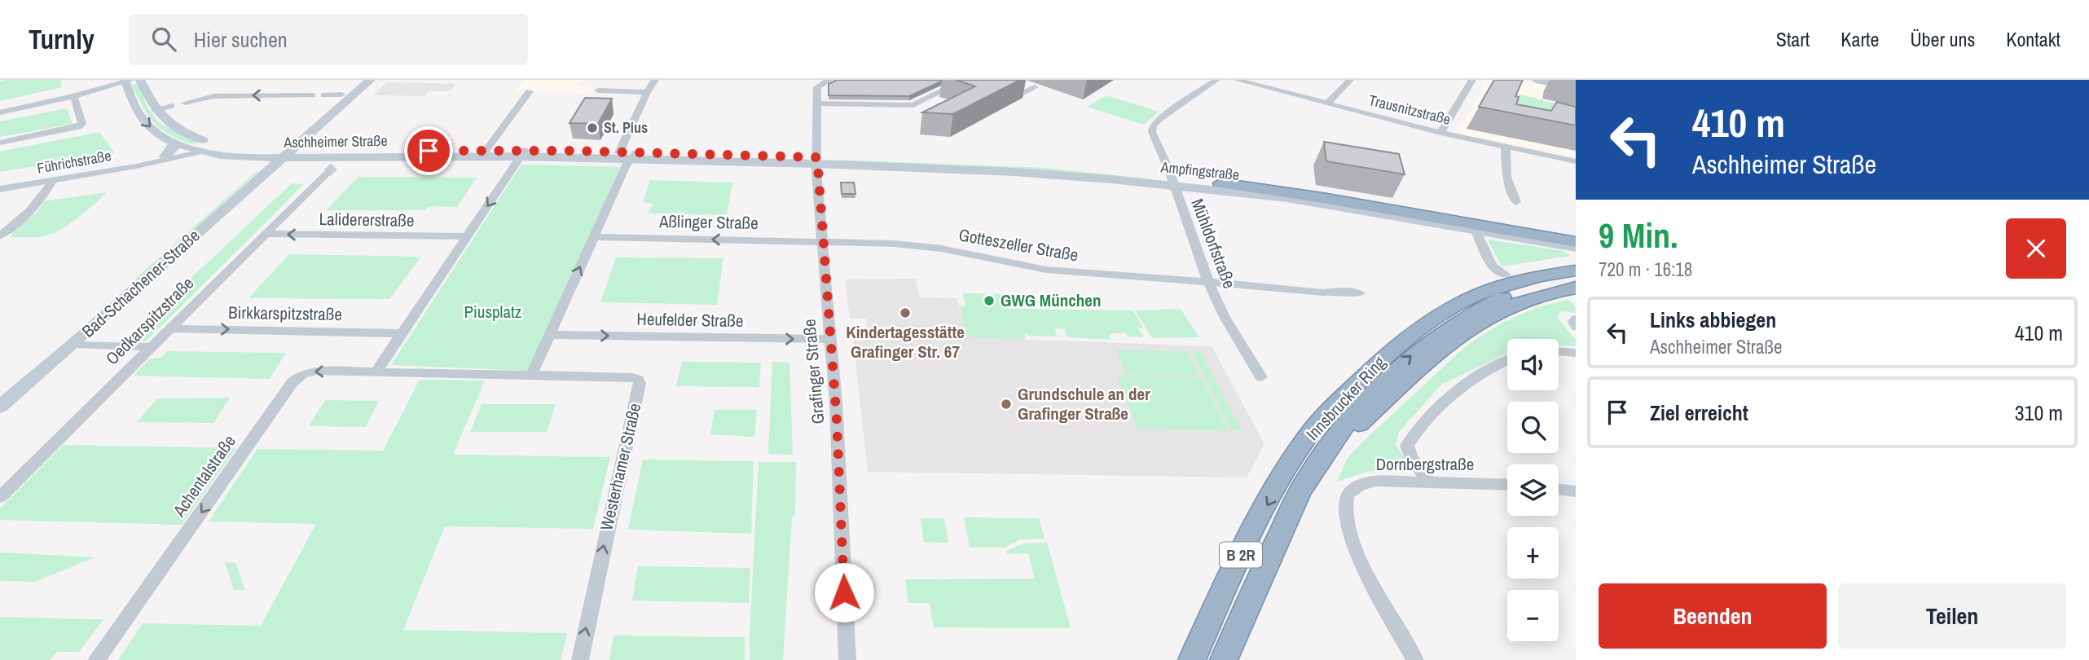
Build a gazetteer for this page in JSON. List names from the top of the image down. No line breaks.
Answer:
{"streets":{"highway":["Innsbrucker Ring","B 2R"],"main road":["Aschheimer Straße","Ampfingstraße","Bad-Schachener-Straße"],"street":["Trausnitzstraße","Führichstraße","Lalidererstraße","Aßlinger Straße","Mühldorfstraße","Gotteszeller Straße","Birkkarspitzstraße","Heufelder Straße","Oedkarspitzstraße","Grafinger Straße","Dornbergstraße","Westerhamer Straße","Achentalstraße"]},"crossings":[["Aschheimer Straße","Ampfingstraße"],["Aschheimer Straße","Bad-Schachener-Straße"],["Aschheimer Straße","Oedkarspitzstraße"],["Aschheimer Straße","Grafinger Straße"],["Ampfingstraße","Mühldorfstraße"],["Ampfingstraße","Grafinger Straße"],["Lalidererstraße","Oedkarspitzstraße"],["Aßlinger Straße","Gotteszeller Straße"],["Aßlinger Straße","Grafinger Straße"],["Mühldorfstraße","Gotteszeller Straße"],["Gotteszeller Straße","Grafinger Straße"],["Birkkarspitzstraße","Oedkarspitzstraße"],["Heufelder Straße","Grafinger Straße"]],"one_way":["Lalidererstraße","Aßlinger Straße","Birkkarspitzstraße","Heufelder Straße","Achentalstraße"],"parks":["Piusplatz"],"places":["St. Pius","GWG München","Kindertagesstätte Grafinger Str. 67","Grundschule an der Grafinger Straße"],"page":{"header":"Turnly","search":"Hier suchen","nav":["Start","Karte","Über uns","Kontakt"],"turn":["410 m","Aschheimer Straße"],"heading":["9 Min.","720 m · 16:18"],"list":[{"name":"Links abbiegen","note":"Aschheimer Straße","value":"410 m"},{"name":"Ziel erreicht","value":"310 m"}],"map_buttons":["+","−"],"buttons":["Beenden","Teilen"]}}
